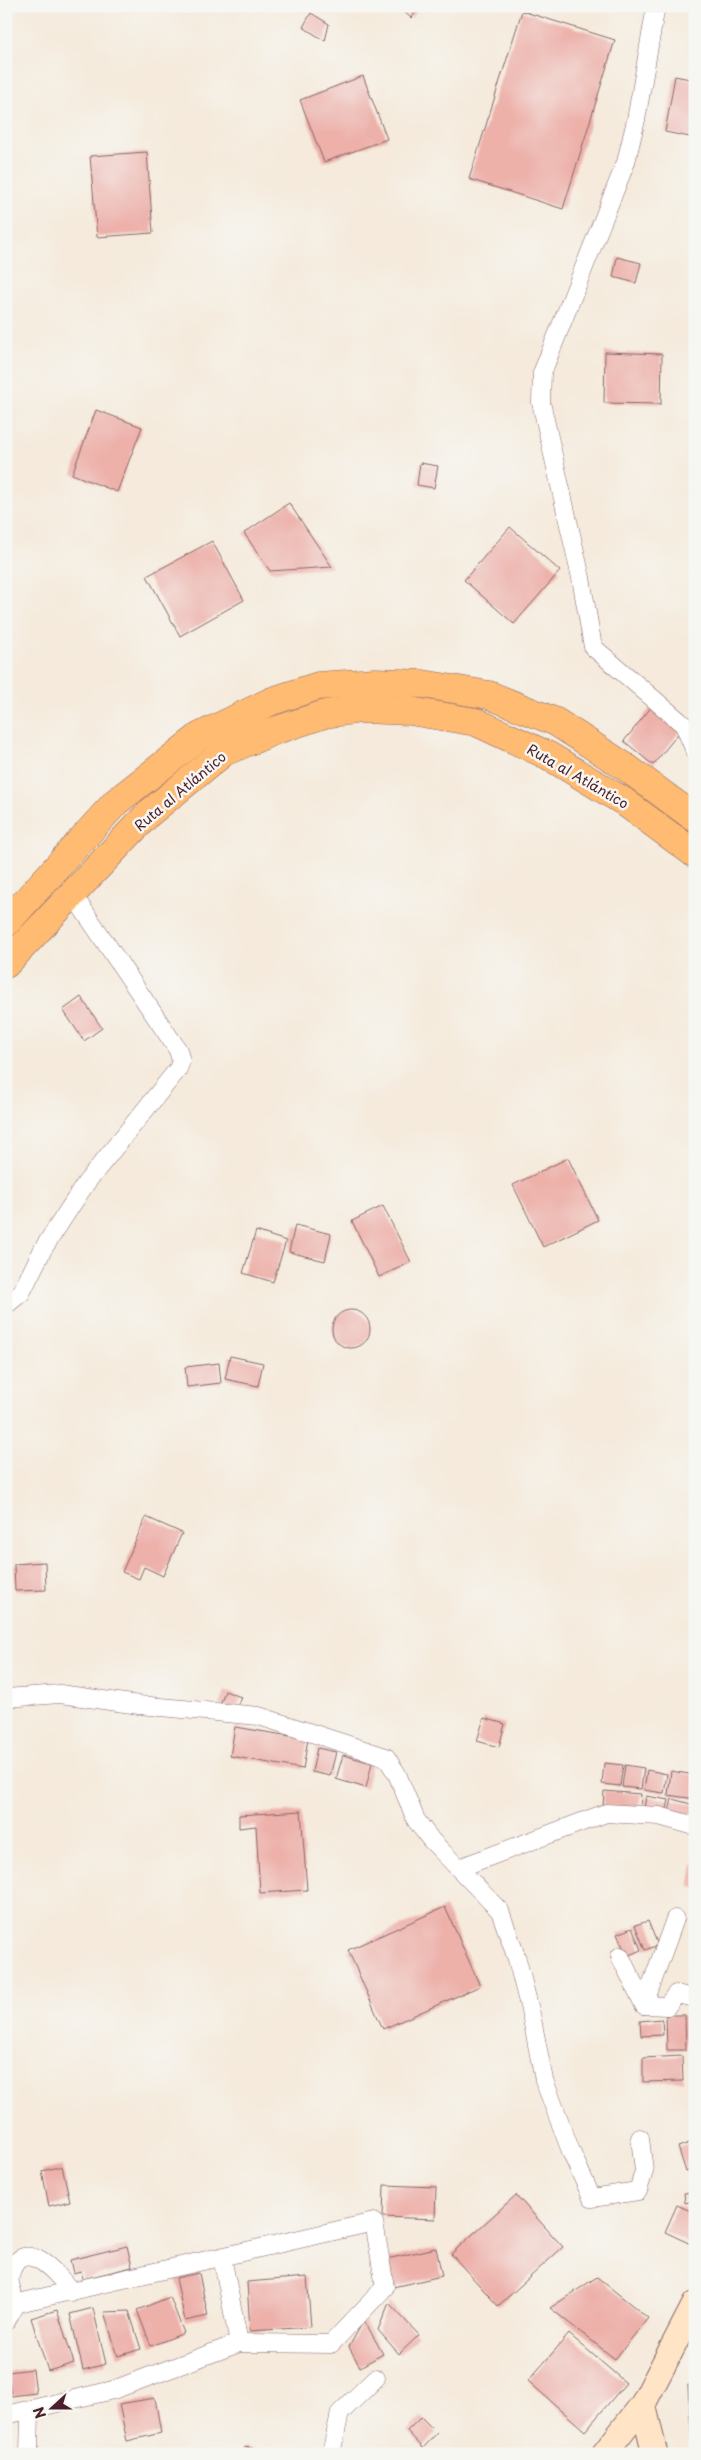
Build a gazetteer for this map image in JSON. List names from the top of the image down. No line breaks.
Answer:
{"streets":{"highway":["Ruta al Atlántico"]},"north":"left"}
